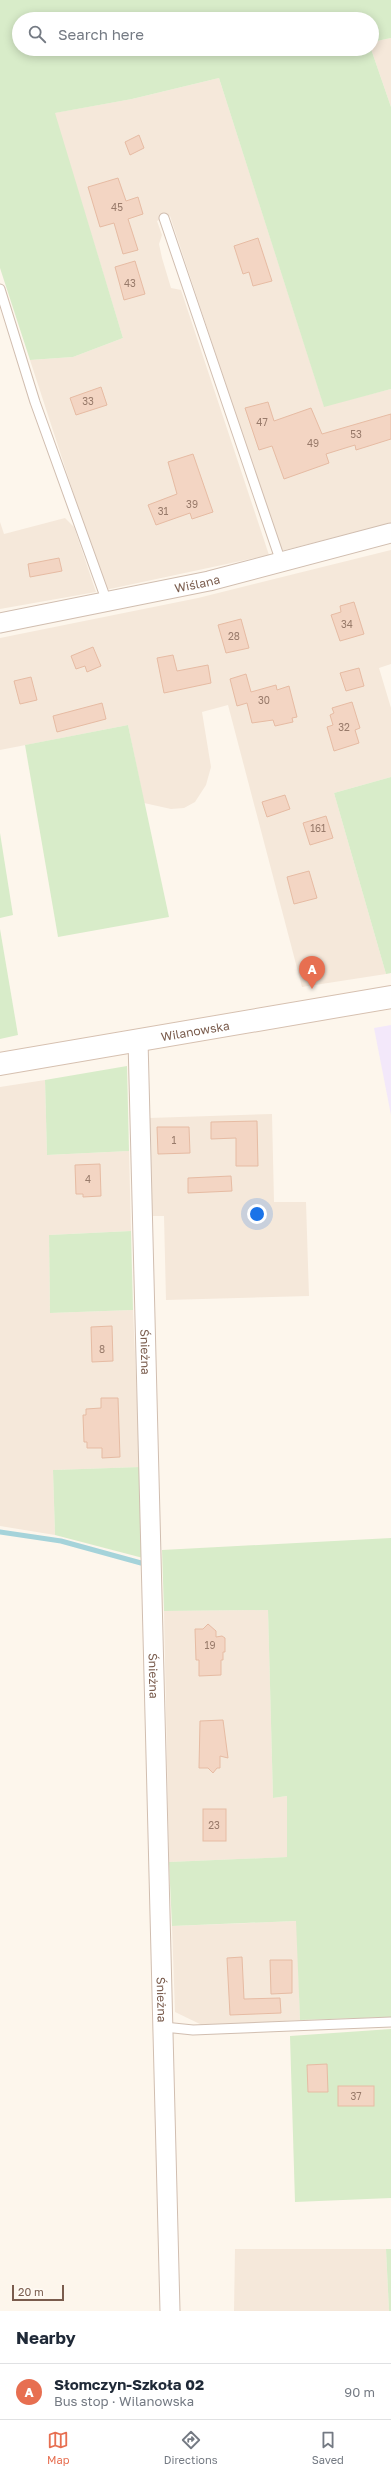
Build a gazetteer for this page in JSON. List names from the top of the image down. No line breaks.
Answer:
{"streets":{"main road":["Wilanowska"],"street":["Wiślana","Śnieżna"]},"crossings":[["Wilanowska","Śnieżna"]],"house_numbers":["45","43","33","47","53","49","39","31","34","28","30","32","161","1","4","8","19","23","37"],"scale_bar":"20 m","page":{"search":"Search here","pins":"A","scale":"20 m","heading":"Nearby","list":[{"mark":"A","name":"Słomczyn-Szkoła 02","note":"Bus stop · Wilanowska","value":"90 m"}],"nav":["Map","Directions","Saved"]}}
